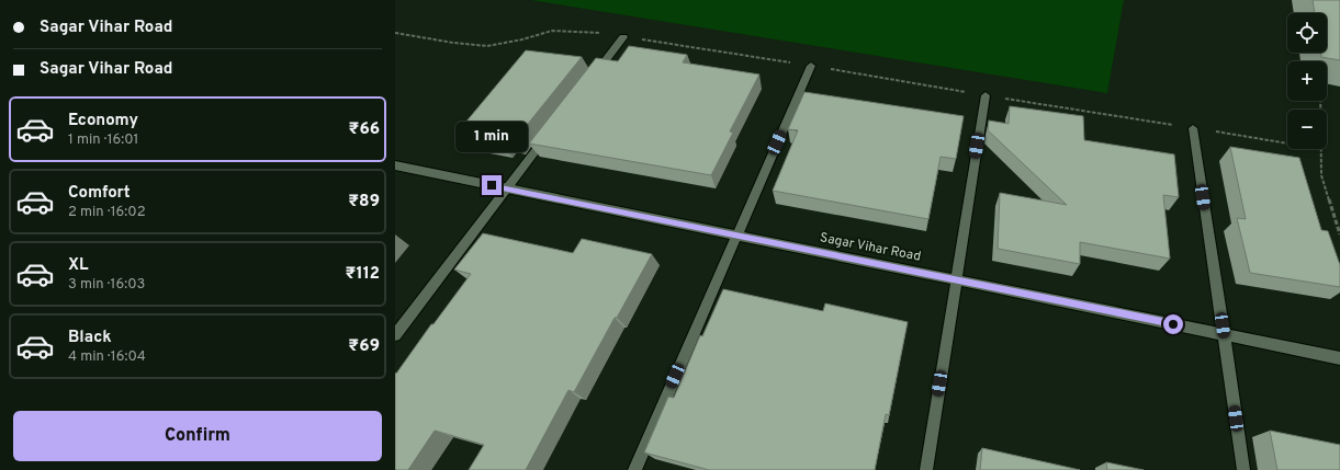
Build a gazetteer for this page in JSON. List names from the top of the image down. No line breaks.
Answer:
{"streets":{"street":["Sagar Vihar Road"]},"page":{"banner":["Sagar Vihar Road","Sagar Vihar Road"],"map_buttons":["+","−"],"list":[{"name":"Economy","note":"1 min · 16:01","value":"₹66"},{"name":"Comfort","note":"2 min · 16:02","value":"₹89"},{"name":"XL","note":"3 min · 16:03","value":"₹112"},{"name":"Black","note":"4 min · 16:04","value":"₹69"}],"bubble":"1 min","buttons":"Confirm"}}
